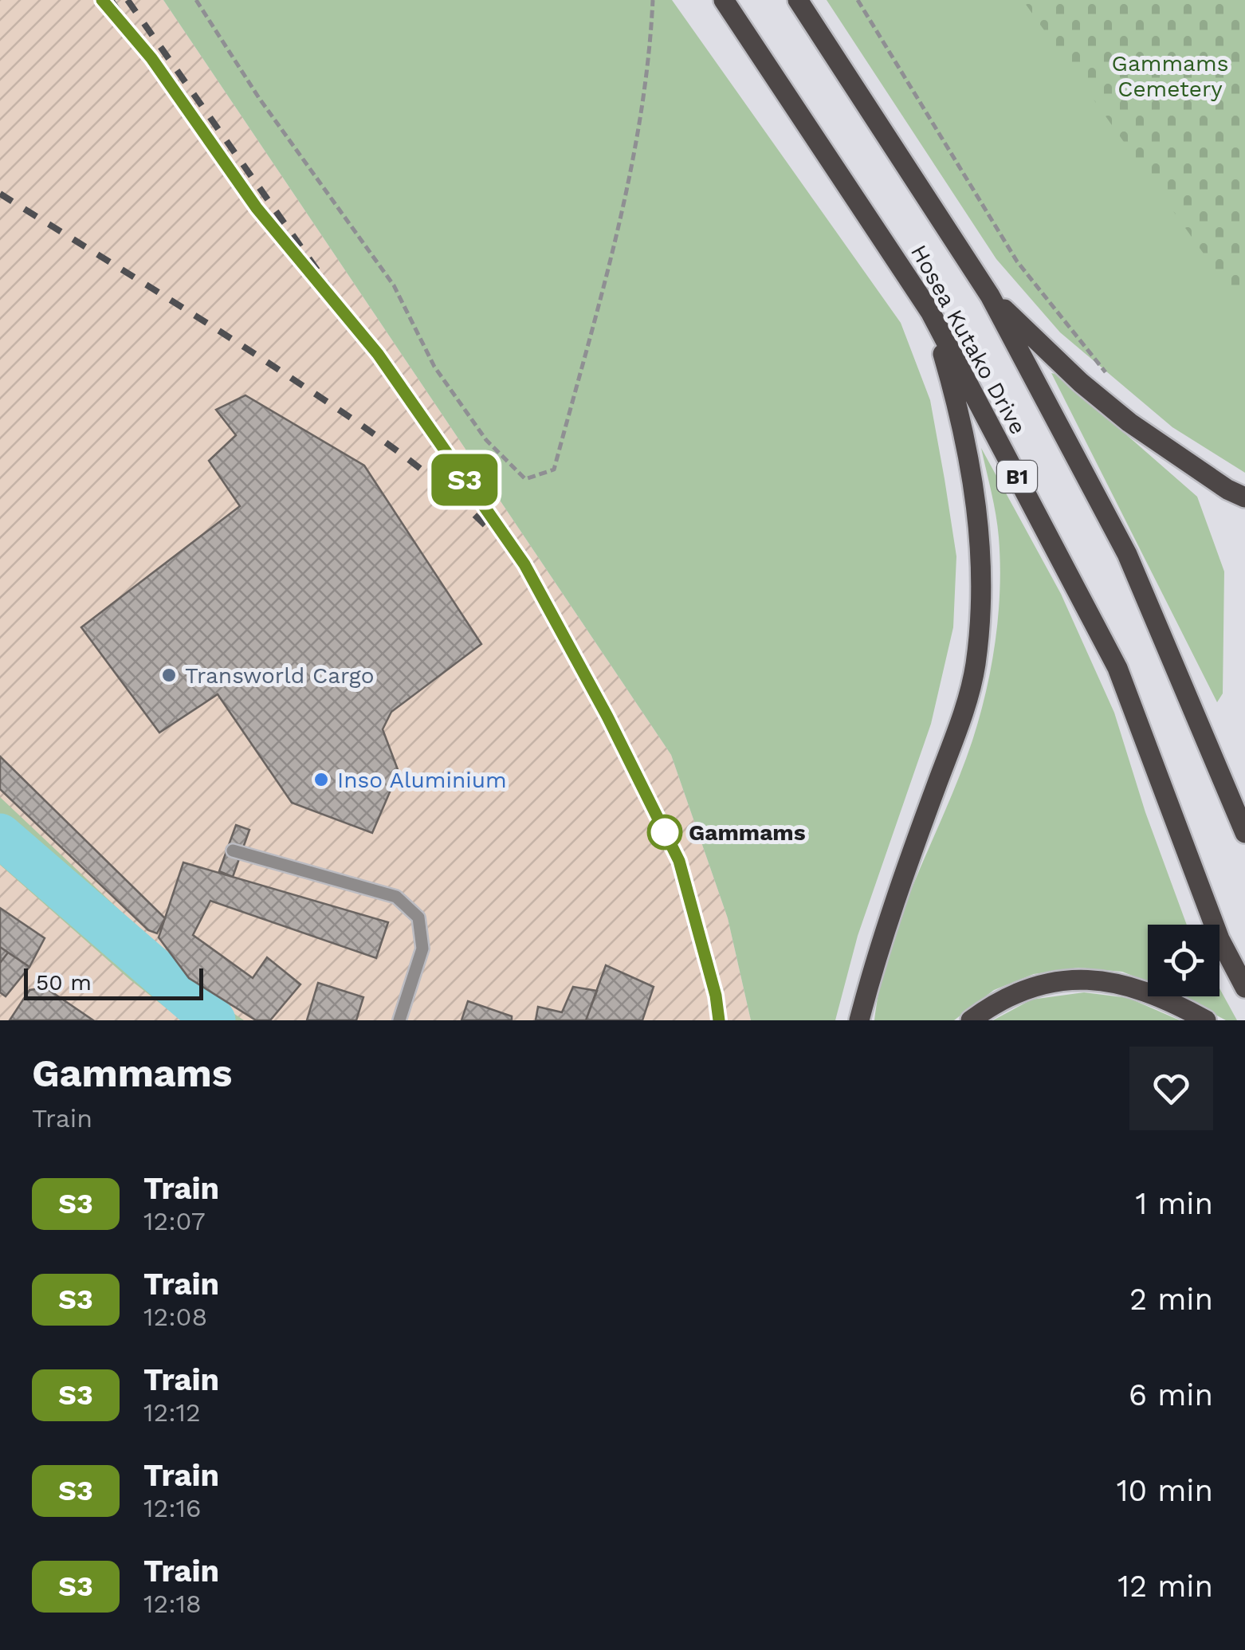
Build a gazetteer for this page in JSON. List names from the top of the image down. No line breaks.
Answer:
{"streets":{"main road":["Hosea Kutako Drive","B1"]},"parks":["Gammams Cemetery"],"places":["Transworld Cargo","Inso Aluminium","Gammams"],"scale_bar":"50 m","page":{"on_map":"S3","scale":"50 m","heading":["Gammams","Train"],"list":[{"mark":"S3","name":"Train","note":"12:07","value":"1 min"},{"mark":"S3","name":"Train","note":"12:08","value":"2 min"},{"mark":"S3","name":"Train","note":"12:12","value":"6 min"},{"mark":"S3","name":"Train","note":"12:16","value":"10 min"},{"mark":"S3","name":"Train","note":"12:18","value":"12 min"}]}}
